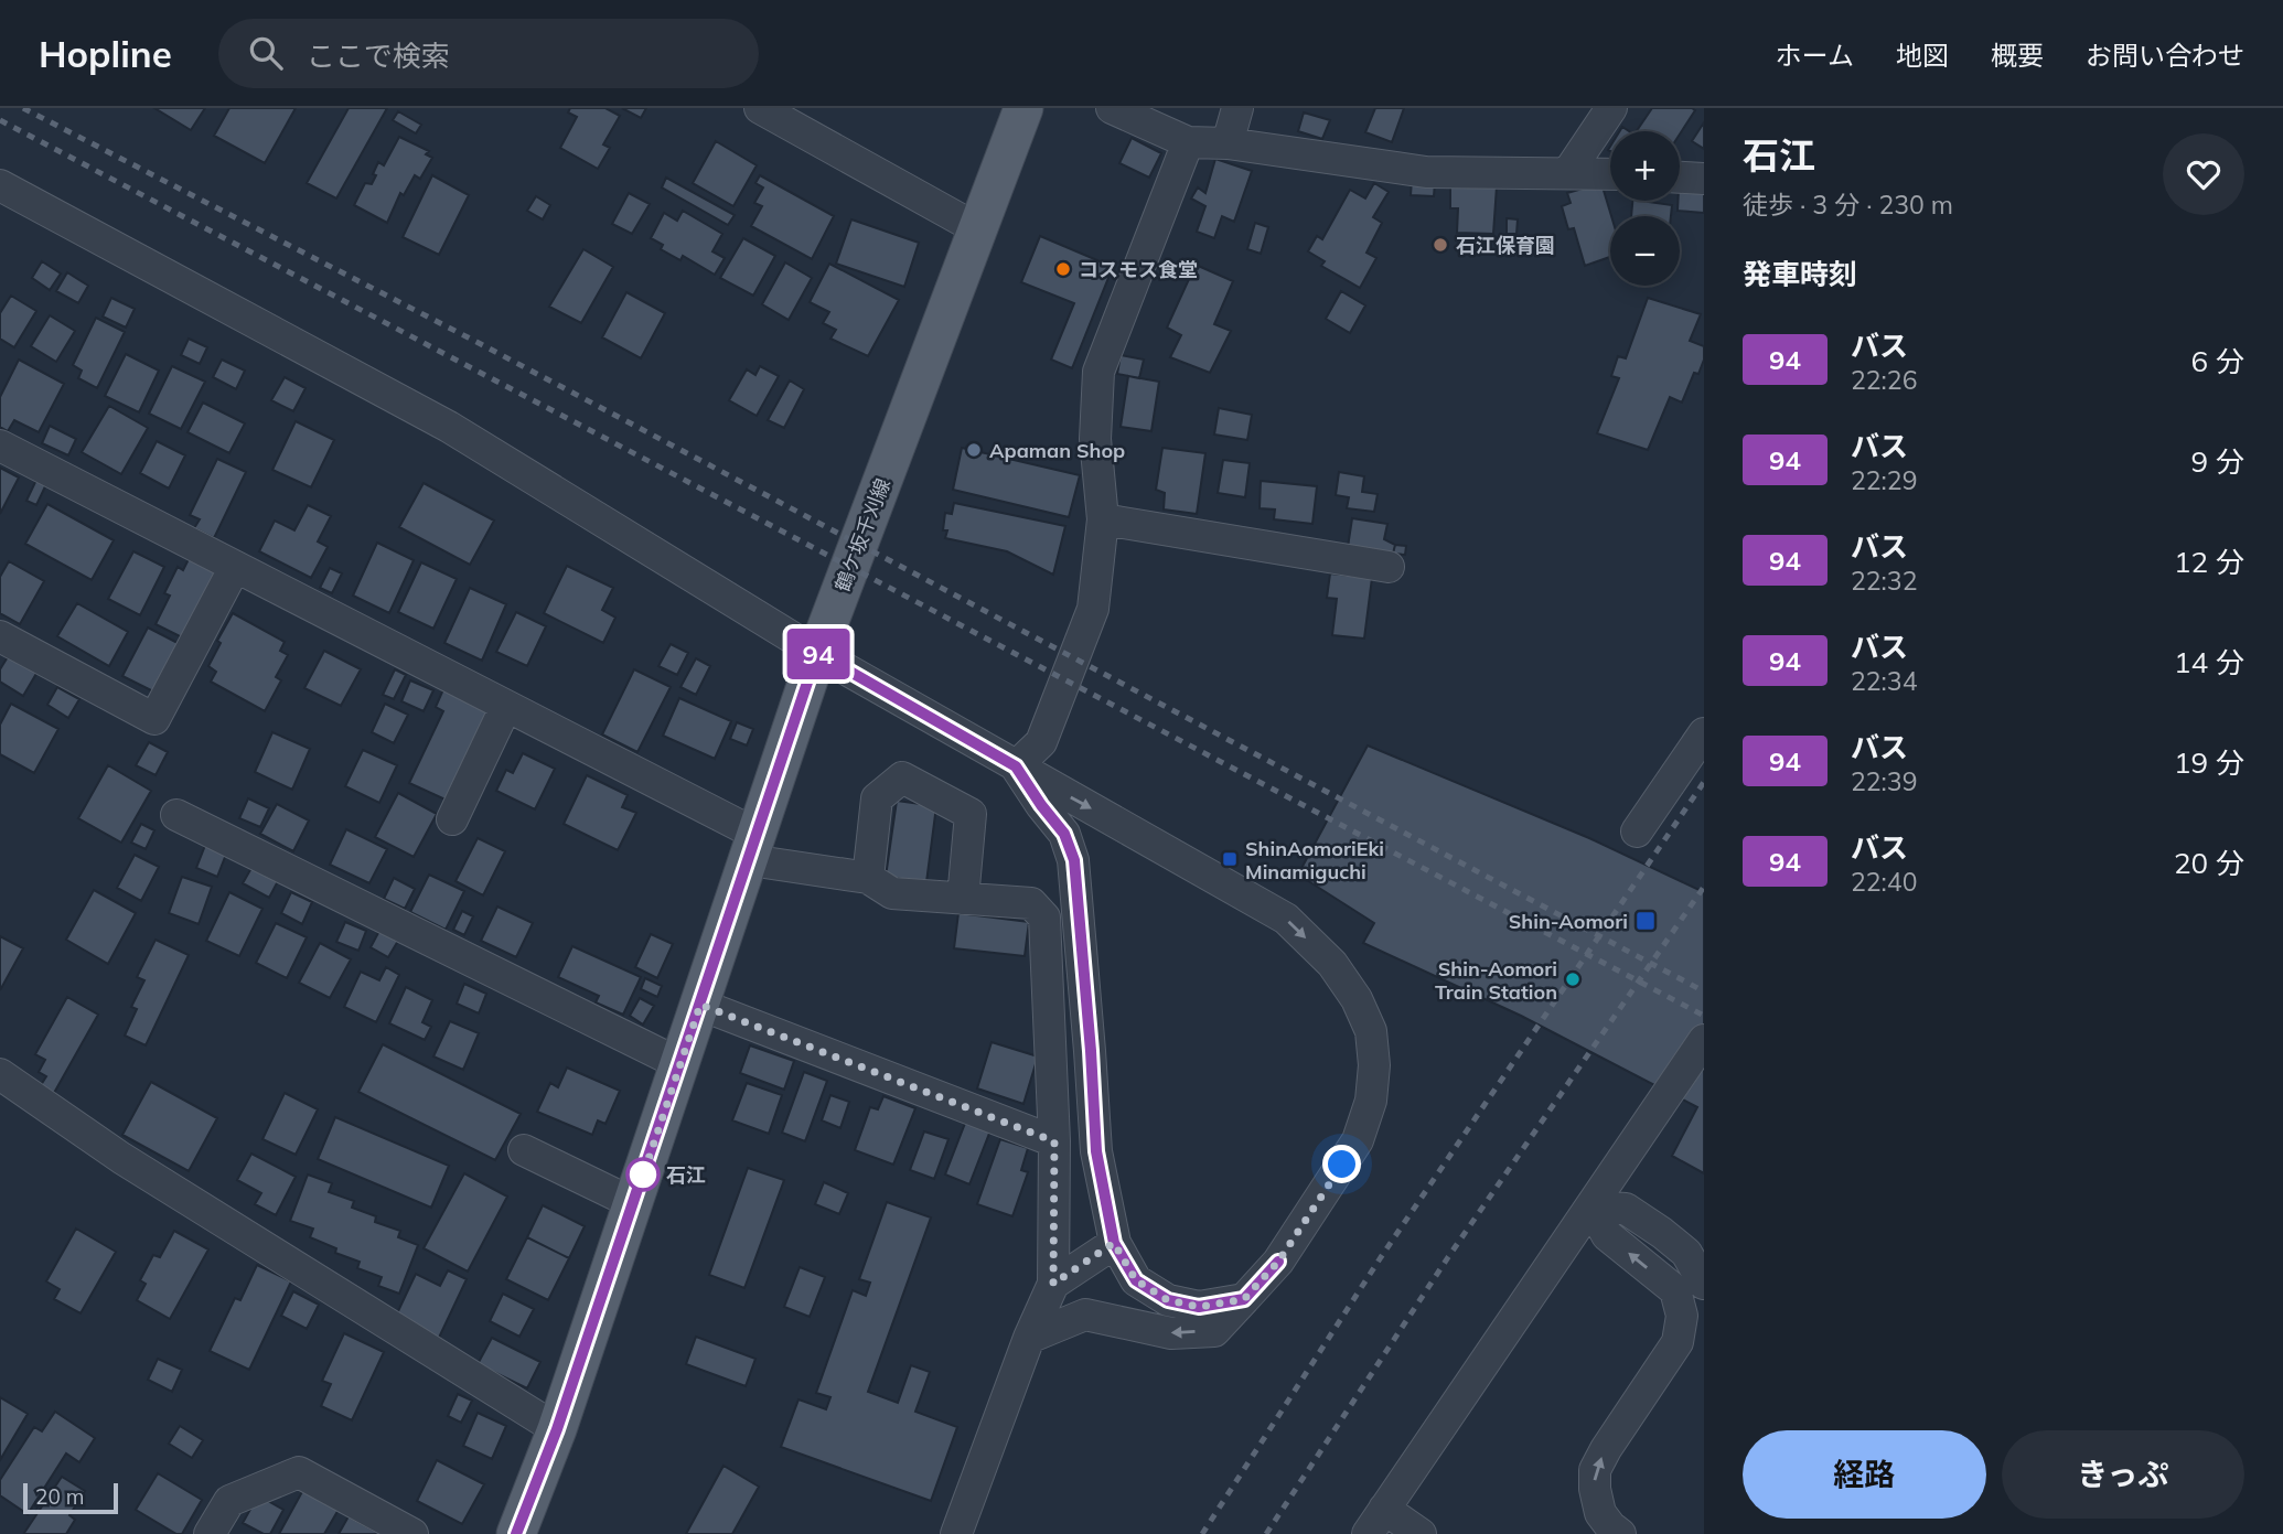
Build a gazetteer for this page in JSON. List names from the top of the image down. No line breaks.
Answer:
{"streets":{"main road":["鶴ケ坂千刈線"]},"places":{"other":["石江保育園","コスモス食堂","Apaman Shop","Shin-Aomori Train Station","石江"],"transit":["ShinAomoriEki Minamiguchi","Shin-Aomori"]},"lines":["bus line 94"],"scale_bar":"20 m","page":{"header":"Hopline","search":"ここで検索","nav":["ホーム","地図","概要","お問い合わせ"],"on_map":"94","heading":[["石江","徒歩 · 3 分 · 230 m"],"発車時刻"],"map_buttons":["+","−"],"list":[{"mark":"94","name":"バス","note":"22:26","value":"6 分"},{"mark":"94","name":"バス","note":"22:29","value":"9 分"},{"mark":"94","name":"バス","note":"22:32","value":"12 分"},{"mark":"94","name":"バス","note":"22:34","value":"14 分"},{"mark":"94","name":"バス","note":"22:39","value":"19 分"},{"mark":"94","name":"バス","note":"22:40","value":"20 分"}],"buttons":["経路","きっぷ"],"scale":"20 m"}}
